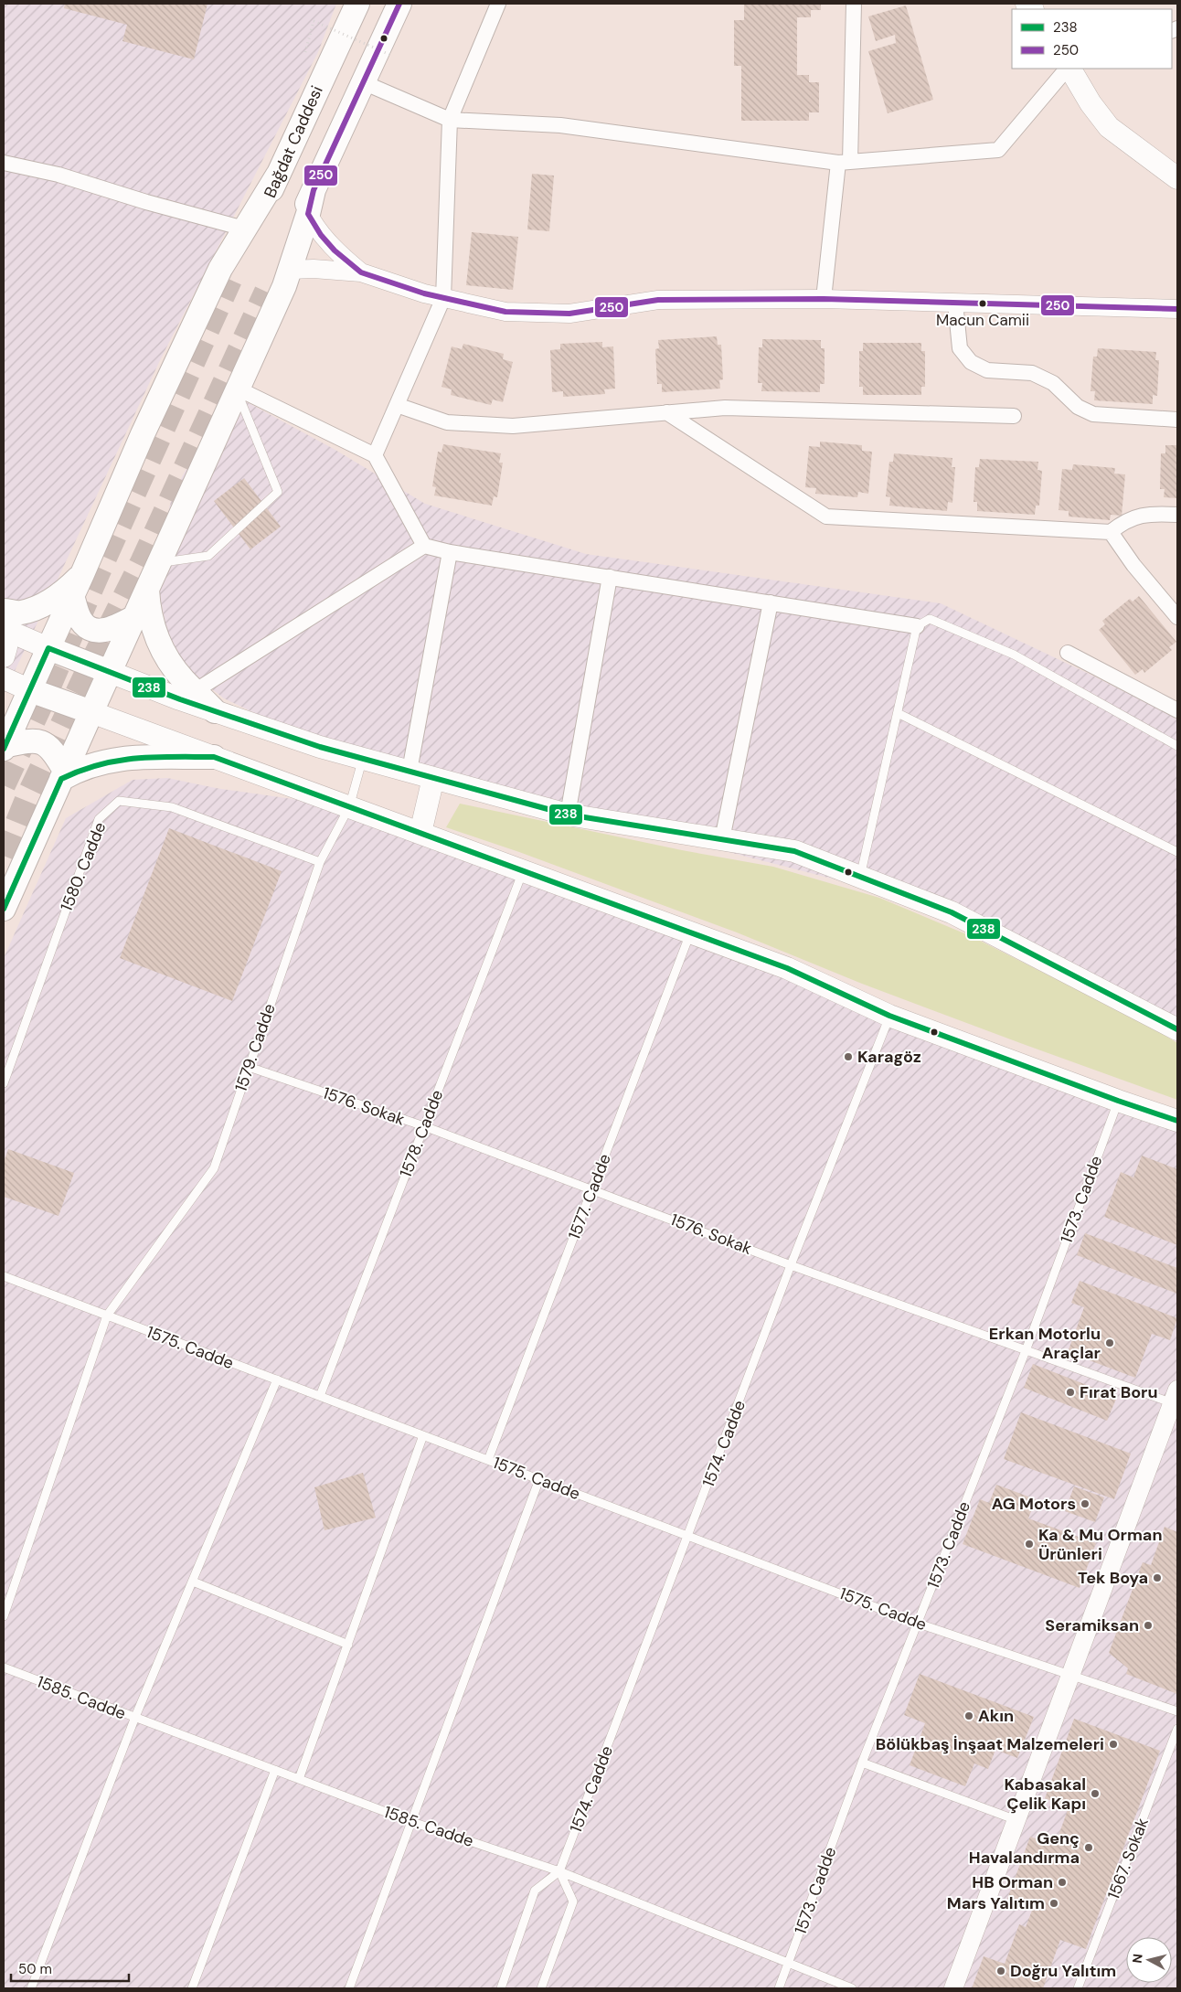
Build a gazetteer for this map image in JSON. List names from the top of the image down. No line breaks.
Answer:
{"streets":{"main road":["Bağdat Caddesi"],"lane":["1580. Cadde","1579. Cadde","1576. Sokak","1578. Cadde","1577. Cadde","1573. Cadde","1575. Cadde","1574. Cadde","1585. Cadde","1567. Sokak"]},"crossings":[["1580. Cadde","1579. Cadde"],["1579. Cadde","1576. Sokak"],["1579. Cadde","1575. Cadde"],["1576. Sokak","1578. Cadde"],["1576. Sokak","1577. Cadde"],["1576. Sokak","1573. Cadde"],["1576. Sokak","1574. Cadde"],["1578. Cadde","1575. Cadde"],["1577. Cadde","1575. Cadde"],["1573. Cadde","1575. Cadde"],["1573. Cadde","1585. Cadde"],["1575. Cadde","1574. Cadde"],["1574. Cadde","1585. Cadde"]],"places":["Macun Camii","Karagöz","Erkan Motorlu Araçlar","Fırat Boru","AG Motors","Ka & Mu Orman Ürünleri","Tek Boya","Seramiksan","Akın","Bölükbaş İnşaat Malzemeleri","Kabasakal Çelik Kapı","Genç Havalandırma","HB Orman","Mars Yalıtım","Doğru Yalıtım"],"lines":["transit line 250","transit line 238"],"legend":["238","250"],"scale_bar":"50 m","north":"left"}
